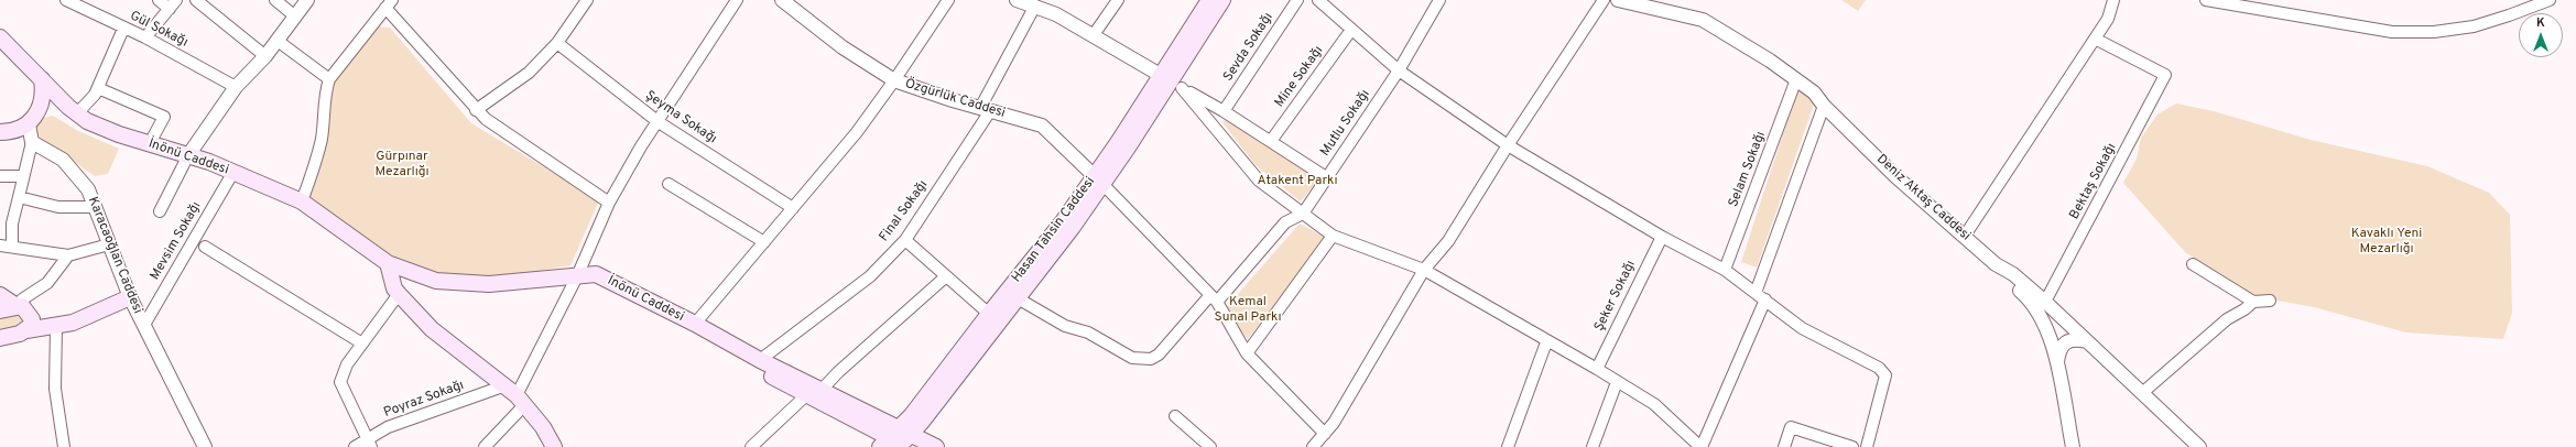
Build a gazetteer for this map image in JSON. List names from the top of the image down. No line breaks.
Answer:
{"streets":{"main road":["İnönü Caddesi","Hasan Tahsin Caddesi"],"street":["Gül Sokağı","Sevda Sokağı","Mine Sokağı","Özgürlük Caddesi","Şeyma Sokağı","Mutlu Sokağı","Selam Sokağı","Bektaş Sokağı","Deniz Aktaş Caddesi","Final Sokağı","Mevsim Sokağı","Karacaoğlan Caddesi","Şeker Sokağı","Poyraz Sokağı"]},"crossings":[["Özgürlük Caddesi","Final Sokağı"],["Özgürlük Caddesi","Hasan Tahsin Caddesi"],["İnönü Caddesi","Final Sokağı"],["İnönü Caddesi","Hasan Tahsin Caddesi"],["İnönü Caddesi","Mevsim Sokağı"],["Selam Sokağı","Deniz Aktaş Caddesi"],["Bektaş Sokağı","Deniz Aktaş Caddesi"],["Mevsim Sokağı","Karacaoğlan Caddesi"]],"parks":["Gürpınar Mezarlığı","Atakent Parkı","Kavaklı Yeni Mezarlığı","Kemal Sunal Parkı"],"north":"top"}
